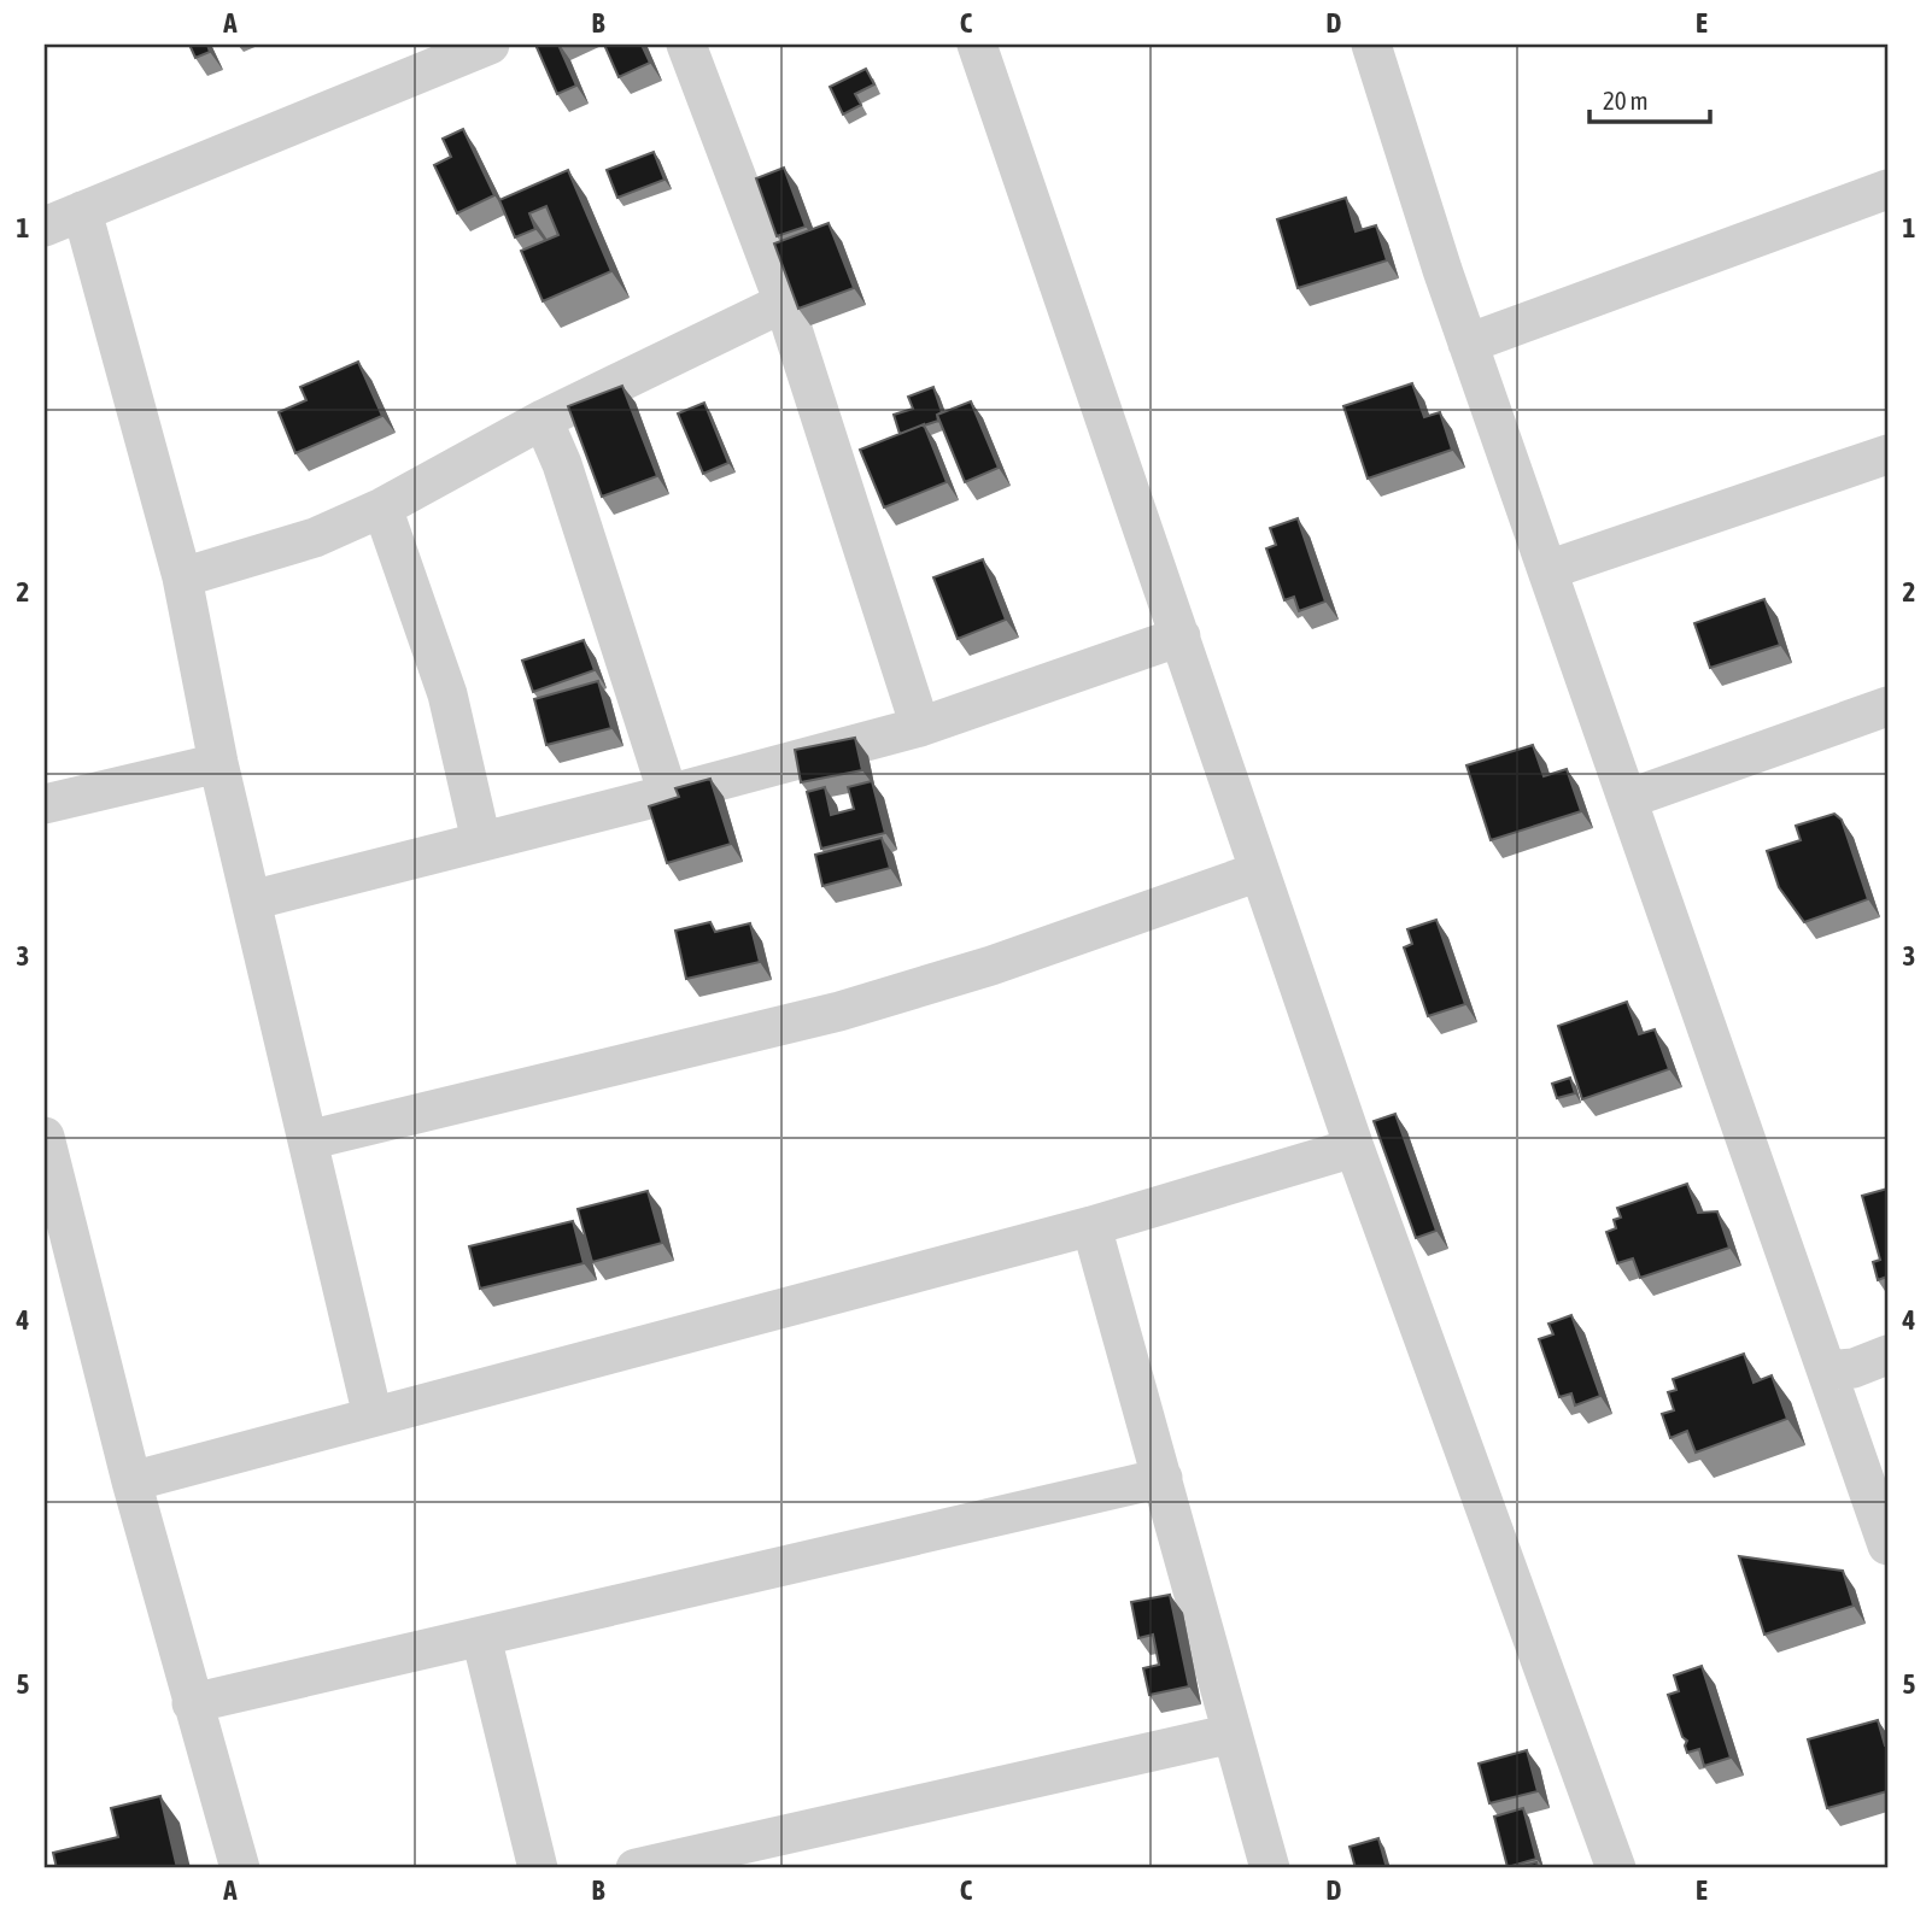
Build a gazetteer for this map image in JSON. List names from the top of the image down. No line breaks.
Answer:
{"scale_bar":"20 m","grid":{"columns":["A","B","C","D","E"],"rows":["1","2","3","4","5"]}}
